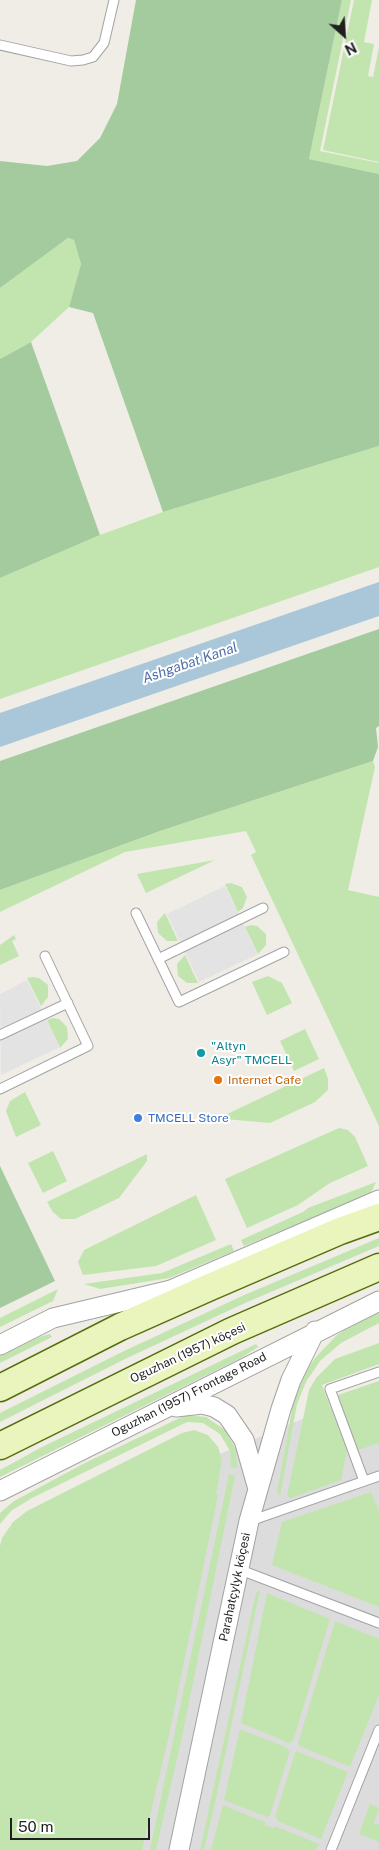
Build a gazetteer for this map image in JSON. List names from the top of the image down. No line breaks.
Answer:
{"streets":{"main road":["Oguzhan (1957) köçesi"],"street":["Oguzhan (1957) Frontage Road","Parahatçylyk köçesi"]},"crossings":[["Oguzhan (1957) Frontage Road","Parahatçylyk köçesi"]],"water":["Ashgabat Kanal"],"places":["\"Altyn Asyr\" TMCELL","Internet Cafe","TMCELL Store"],"scale_bar":"50 m","north":"bottom right"}
